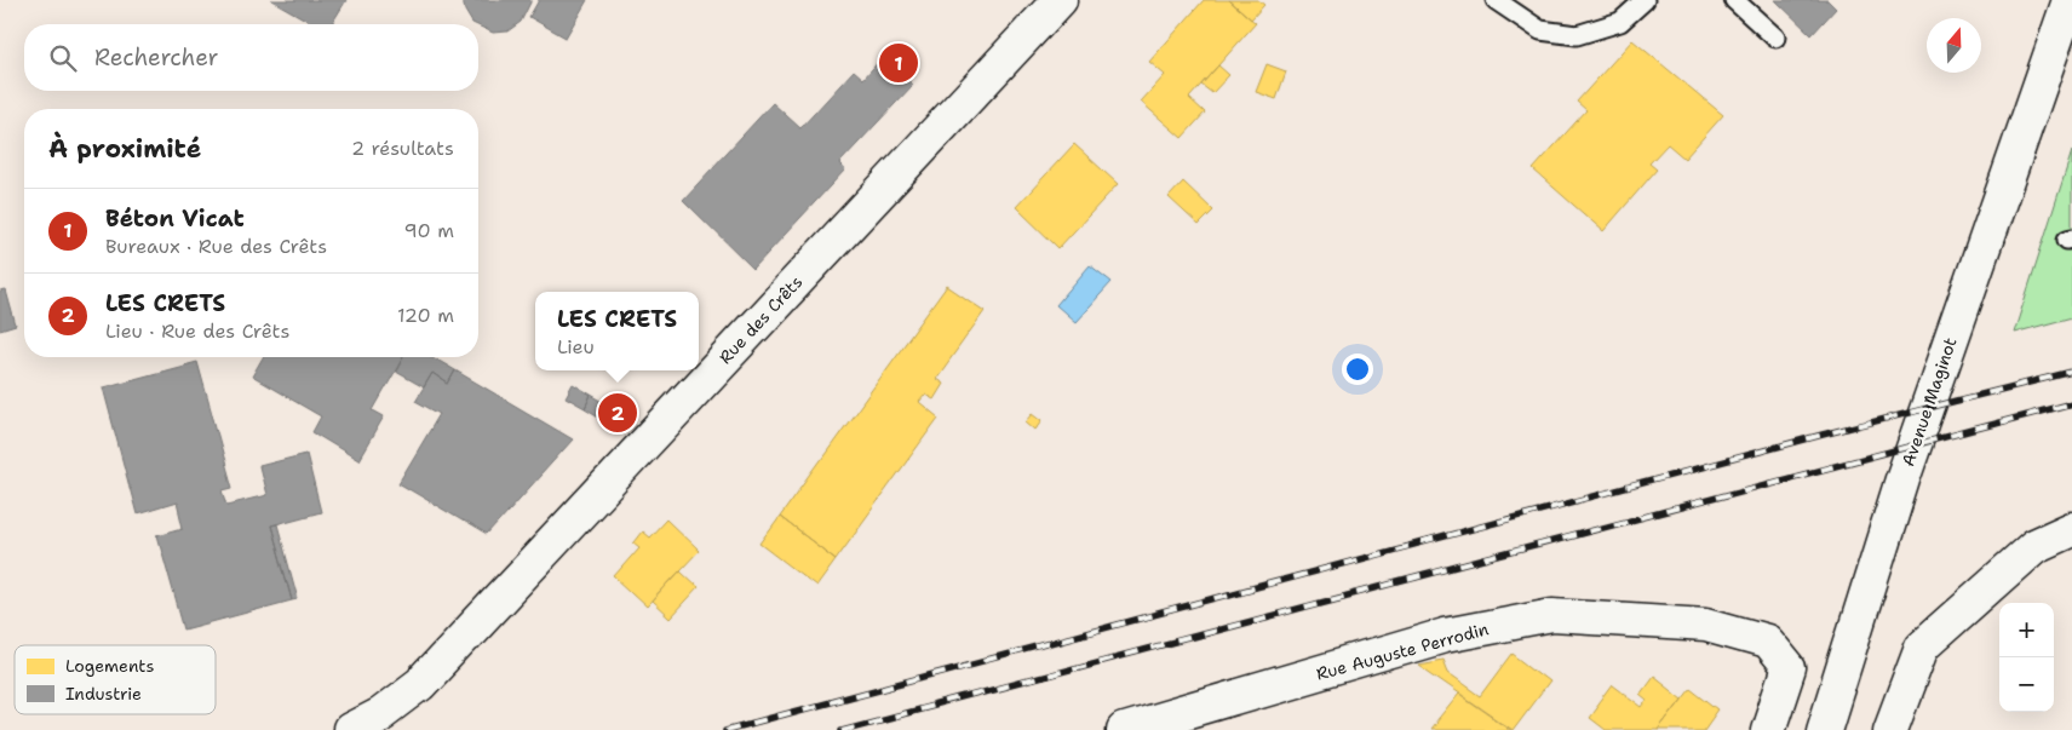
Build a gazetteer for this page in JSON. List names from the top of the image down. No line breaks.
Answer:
{"streets":{"street":["Rue des Crêts","Avenue Maginot","Rue Auguste Perrodin"]},"legend":["Logements","Industrie"],"north":"top","page":{"search":"Rechercher","pins":["1","2"],"heading":["À proximité","2 résultats"],"list":[{"mark":"1","name":"Béton Vicat","note":"Bureaux · Rue des Crêts","value":"90 m"},{"mark":"2","name":"LES CRETS","note":"Lieu · Rue des Crêts","value":"120 m"}],"popup":["LES CRETS","Lieu"],"map_buttons":["+","−"]}}
